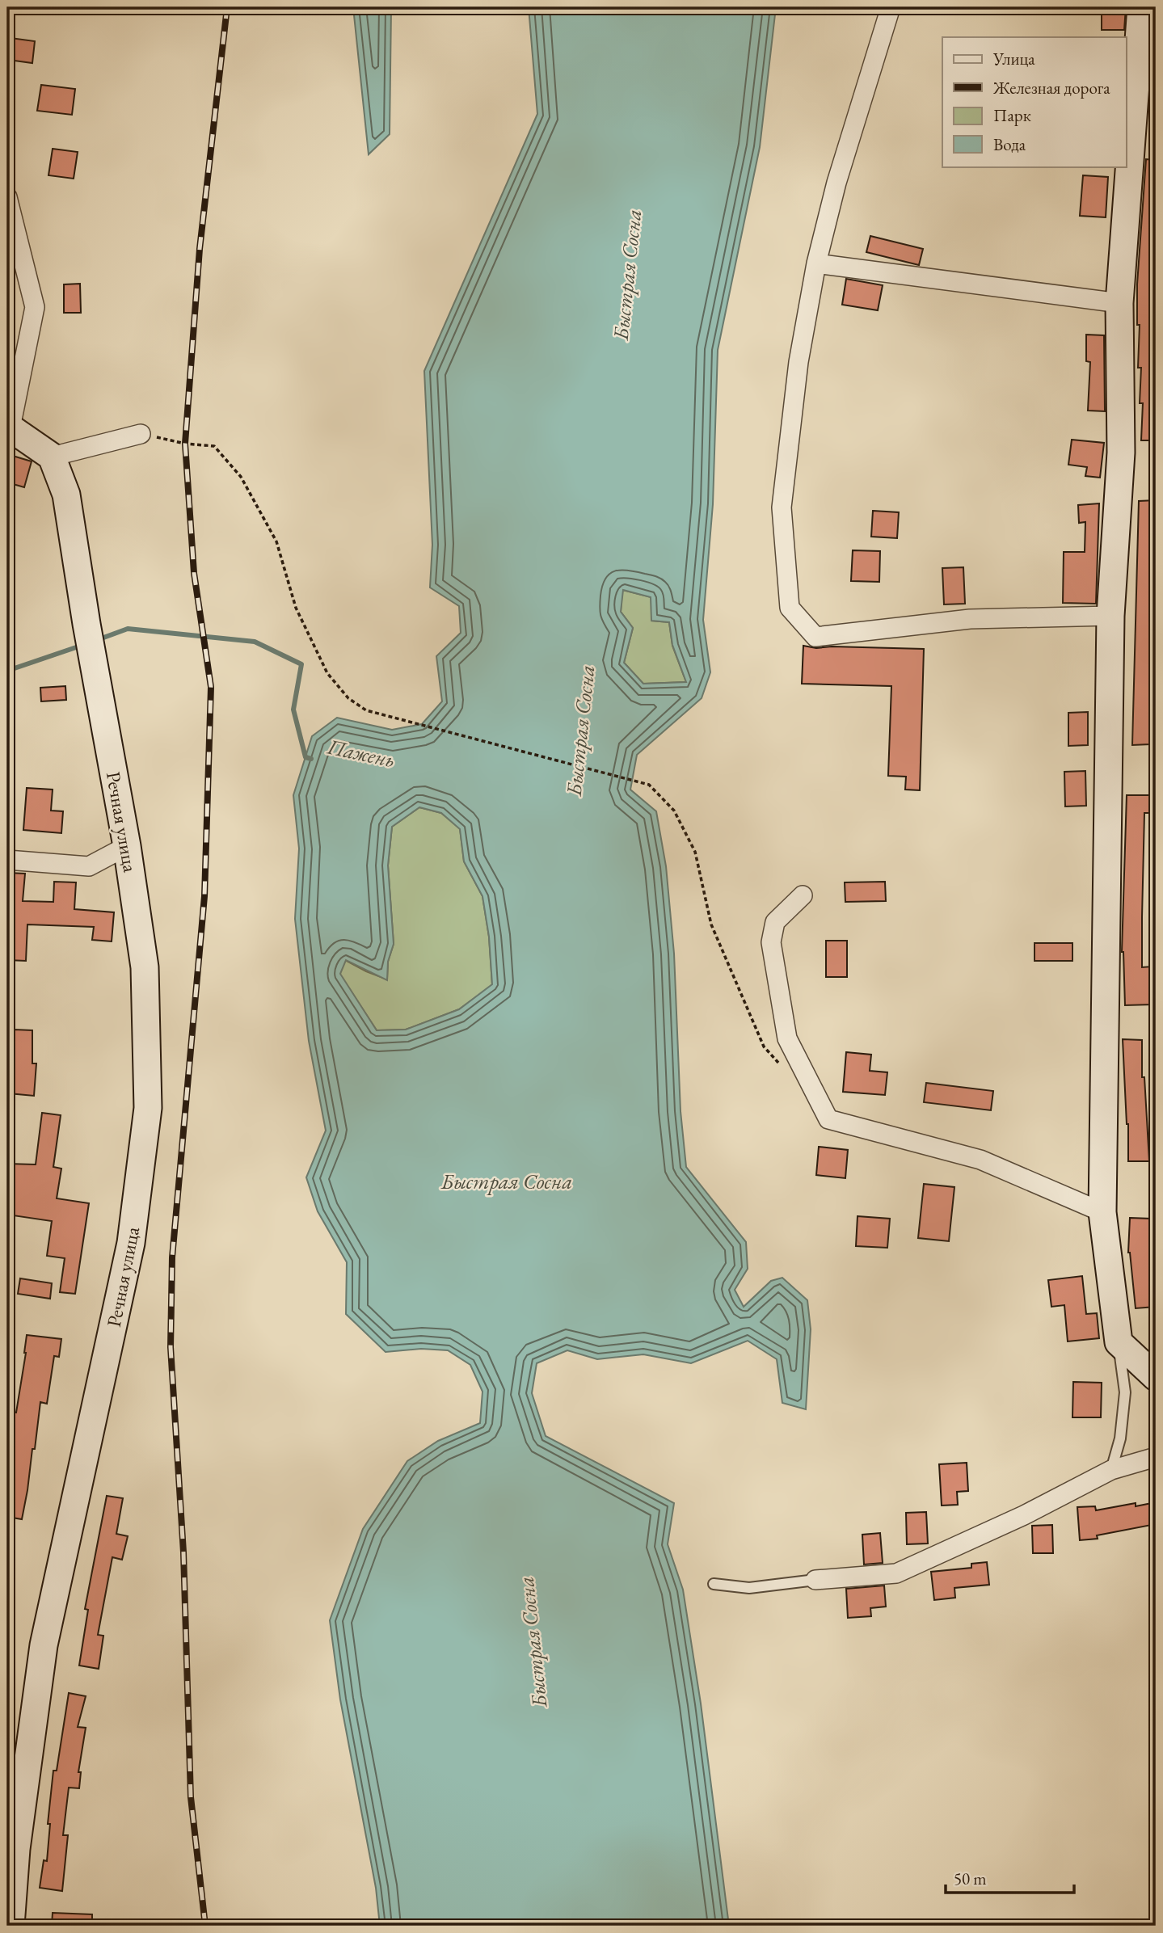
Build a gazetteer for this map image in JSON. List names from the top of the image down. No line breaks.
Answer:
{"streets":{"street":["Речная улица"]},"water":["Быстрая Сосна","Пажень"],"legend":["Улица","Железная дорога","Парк","Вода"],"scale_bar":"50 m"}
